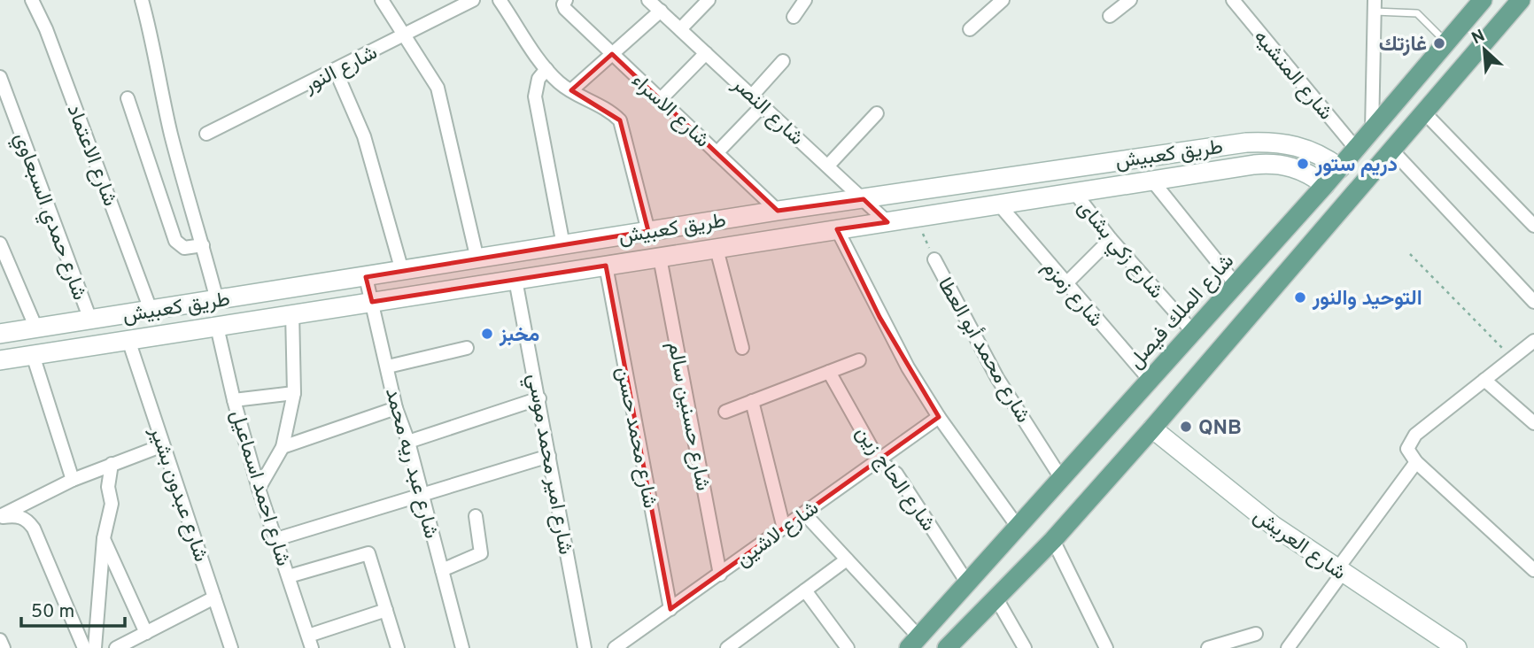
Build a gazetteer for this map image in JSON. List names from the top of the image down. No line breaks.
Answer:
{"streets":{"main road":["شارع الملك فيصل"],"street":["شارع النور","شارع المنشيه","شارع الاسراء","شارع النصر","طريق كعبيش","شارع الاعتماد","شارع حمدي السبعاوي","شارع زكي بشاى","شارع زمزم","شارع محمد أبو العطا","شارع حسنين سالم","شارع محمد حسن","شارع عبد ريه محمد","شارع امير محمد موسي","شارع الحاج زين","شارع احمد اسماعيل","شارع عبدون بشير","شارع لاشين","شارع العريش"]},"crossings":[["شارع المنشيه","شارع الملك فيصل"],["شارع الاسراء","طريق كعبيش"],["شارع النصر","طريق كعبيش"],["طريق كعبيش","شارع الاعتماد"],["طريق كعبيش","شارع حمدي السبعاوي"],["طريق كعبيش","شارع زكي بشاى"],["طريق كعبيش","شارع زمزم"],["طريق كعبيش","شارع الملك فيصل"],["طريق كعبيش","شارع محمد أبو العطا"],["طريق كعبيش","شارع حسنين سالم"],["طريق كعبيش","شارع محمد حسن"],["طريق كعبيش","شارع عبد ريه محمد"],["طريق كعبيش","شارع امير محمد موسي"],["طريق كعبيش","شارع احمد اسماعيل"],["طريق كعبيش","شارع عبدون بشير"],["شارع زكي بشاى","شارع الملك فيصل"],["شارع زمزم","شارع الملك فيصل"],["شارع الملك فيصل","شارع محمد أبو العطا"],["شارع الملك فيصل","شارع الحاج زين"],["شارع حسنين سالم","شارع لاشين"],["شارع محمد حسن","شارع لاشين"],["شارع الحاج زين","شارع لاشين"]],"places":["غازتك","دريم ستور","التوحيد والنور","مخبز","QNB"],"scale_bar":"50 m","north":"top left"}
